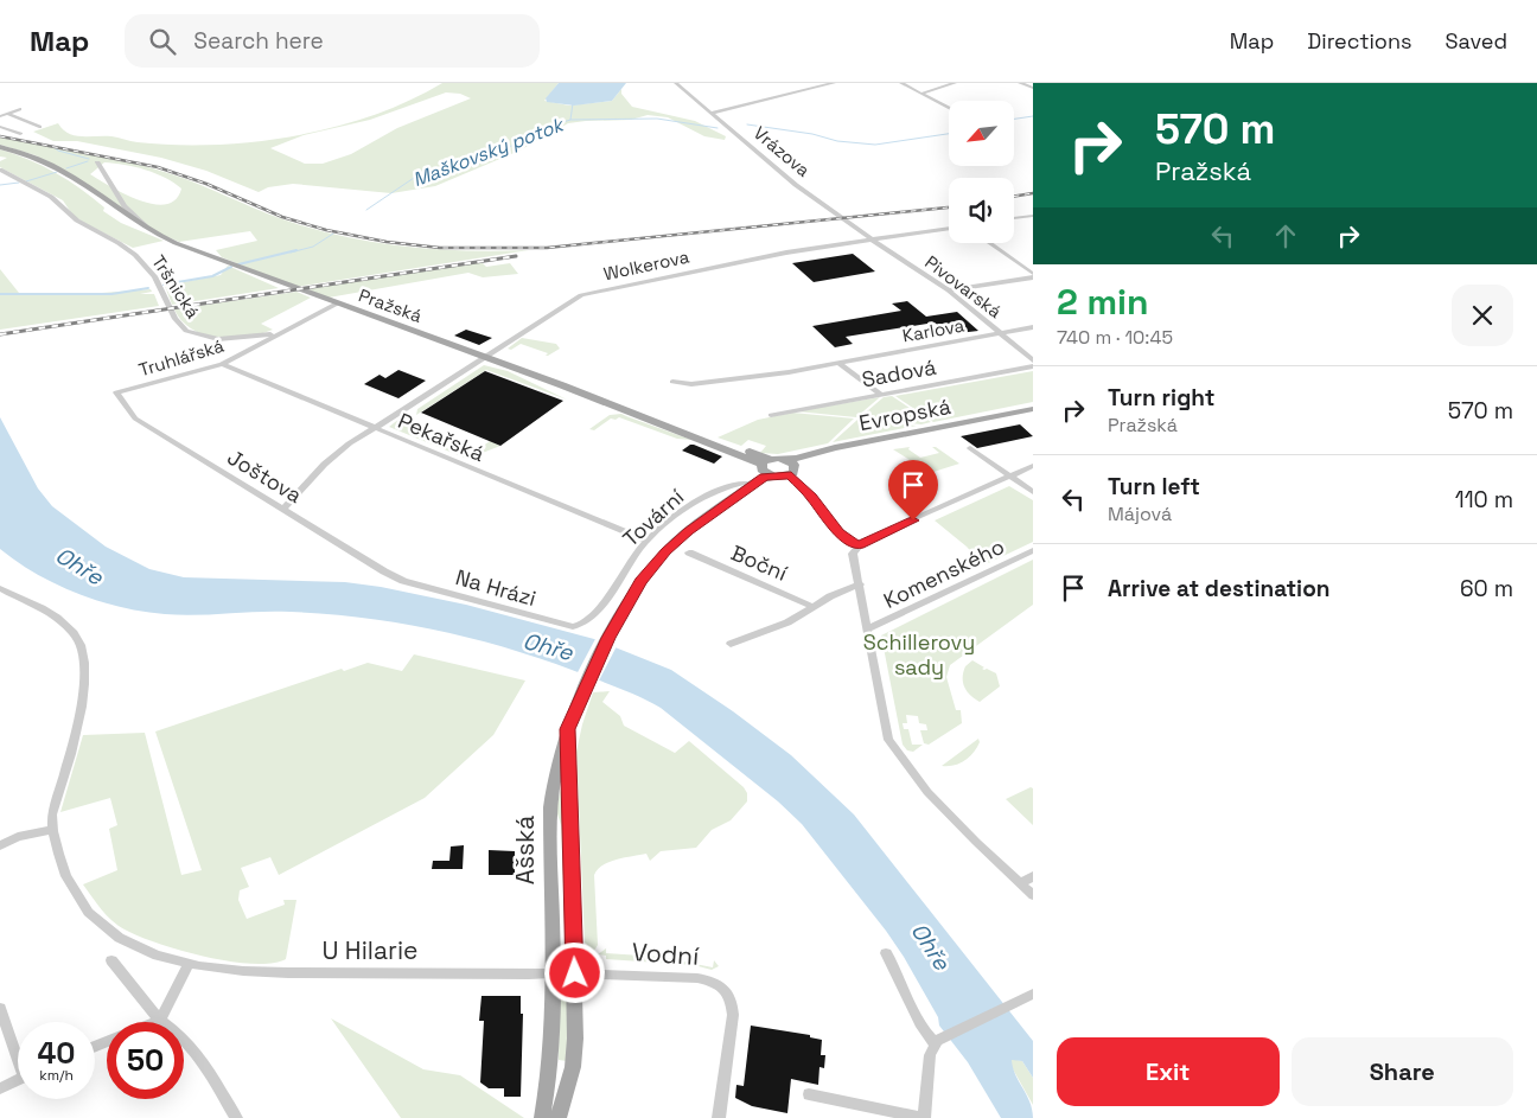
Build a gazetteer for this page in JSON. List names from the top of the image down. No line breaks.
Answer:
{"streets":{"main road":["Pražská","Evropská","Ašská"],"street":["Vrázova","Wolkerova","Tršnická","Pivovarská","Karlova","Truhlářská","Sadová","Pekařská","Joštova","Tovární","Boční","Komenského","Na Hrázi","U Hilarie","Vodní"]},"crossings":[["Vrázova","Wolkerova"],["Vrázova","Pivovarská"],["Wolkerova","Pivovarská"],["Wolkerova","Pražská"],["Wolkerova","Pekařská"],["Wolkerova","Joštova"],["Tršnická","Truhlářská"],["Pivovarská","Karlova"],["Pivovarská","Sadová"],["Pražská","Truhlářská"],["Pražská","Evropská"],["Pražská","Ašská"],["Truhlářská","Pekařská"],["Truhlářská","Joštova"],["Evropská","Ašská"],["Pekařská","Tovární"],["Joštova","Na Hrázi"],["Tovární","Na Hrázi"],["Tovární","Ašská"],["Ašská","U Hilarie"],["Ašská","Vodní"]],"water":["Maškovský potok","Ohře"],"parks":["Schillerovy sady"],"north":"bottom left","page":{"header":"Map","search":"Search here","nav":["Map","Directions","Saved"],"turn":["570 m","Pražská"],"heading":["2 min","740 m · 10:45"],"list":[{"name":"Turn right","note":"Pražská","value":"570 m"},{"name":"Turn left","note":"Májová","value":"110 m"},{"name":"Arrive at destination","value":"60 m"}],"speed":"40 km/h","limit":"50","buttons":["Exit","Share"]}}
